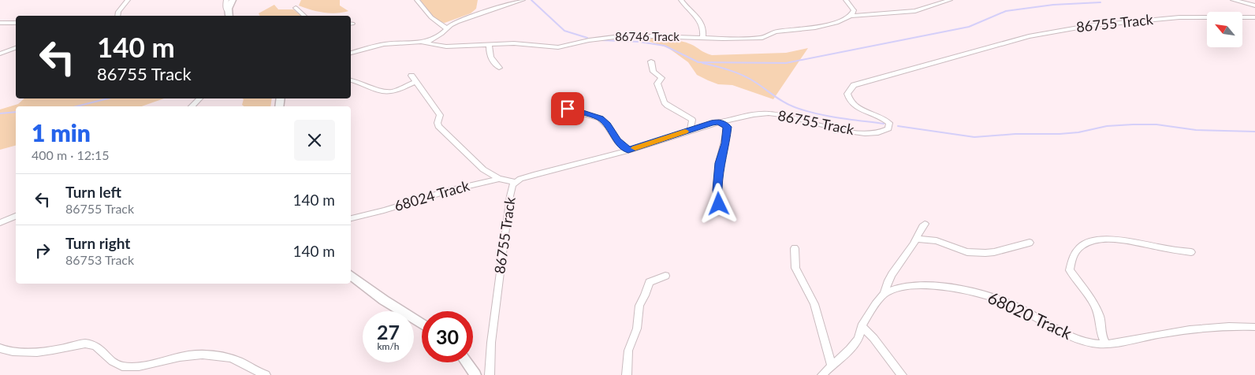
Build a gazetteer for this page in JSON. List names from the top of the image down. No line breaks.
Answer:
{"streets":{"street":["86755 Track","86746 Track","68024 Track","68020 Track"]},"crossings":[["86755 Track","68024 Track"]],"north":"top left","page":{"turn":["140 m","86755 Track"],"heading":["1 min","400 m · 12:15"],"list":[{"name":"Turn left","note":"86755 Track","value":"140 m"},{"name":"Turn right","note":"86753 Track","value":"140 m"}],"speed":"27 km/h","limit":"30"}}
